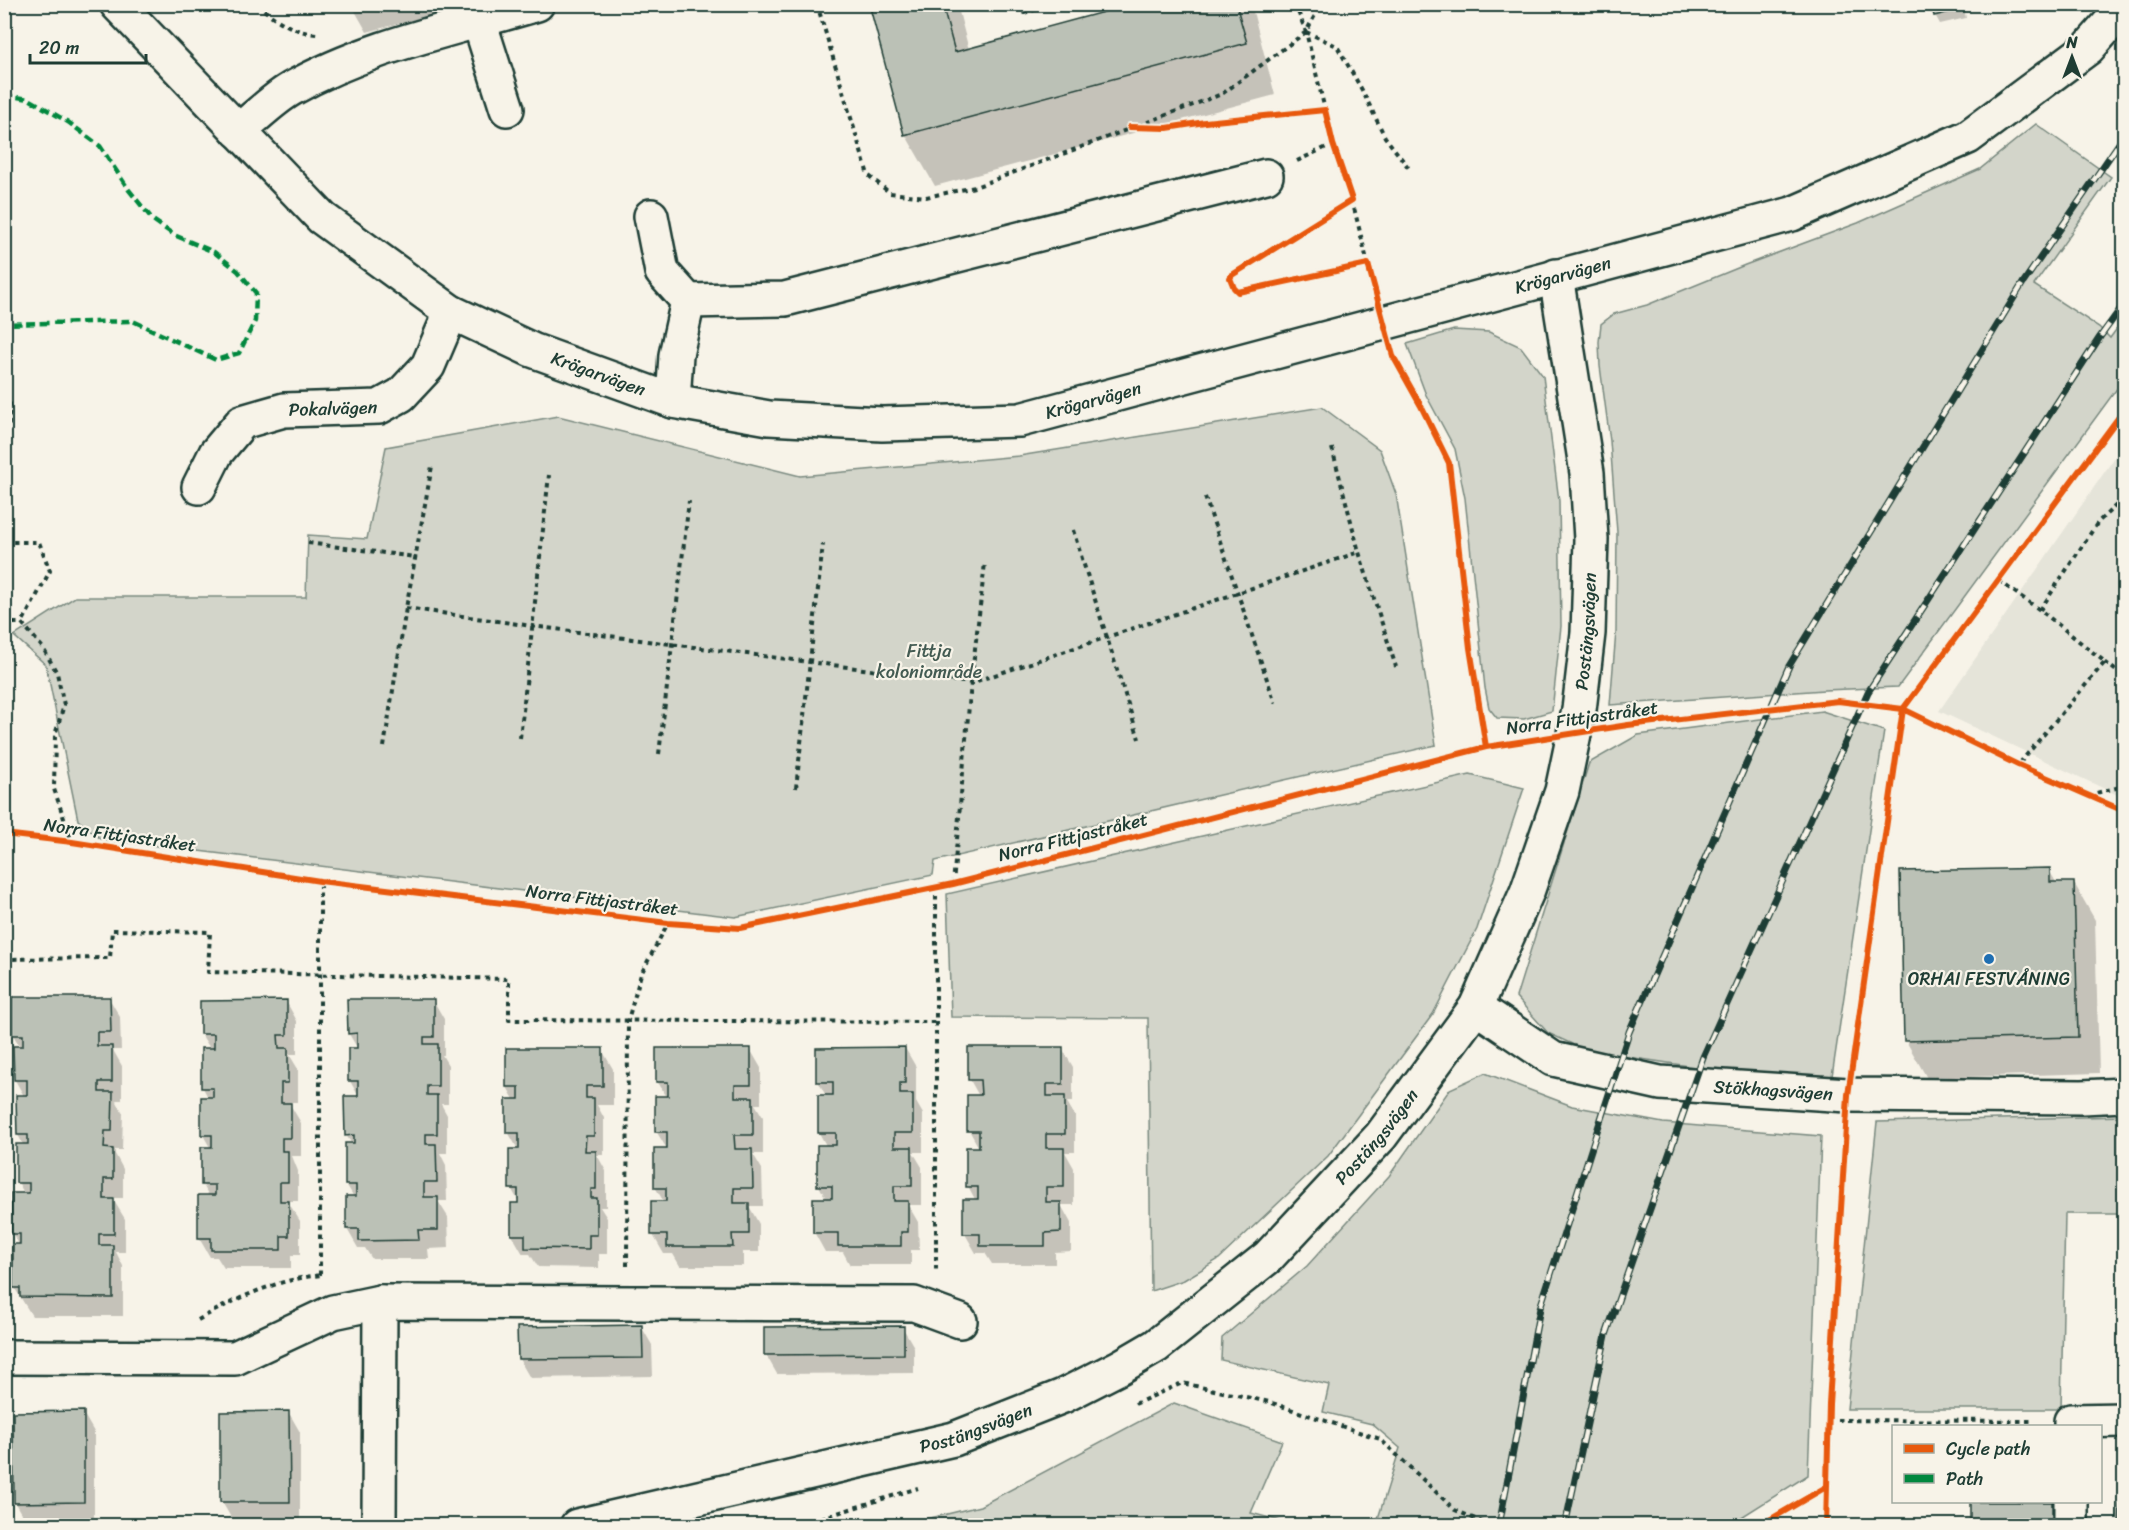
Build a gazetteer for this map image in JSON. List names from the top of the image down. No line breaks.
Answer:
{"streets":{"street":["Krögarvägen","Pokalvägen","Postängsvägen","Stökhagsvägen"],"cycle path":["Norra Fittjastråket"]},"crossings":[["Krögarvägen","Pokalvägen"],["Krögarvägen","Postängsvägen"],["Postängsvägen","Stökhagsvägen"]],"parks":["Fittja koloniområde"],"places":["ORHAI FESTVÅNING"],"legend":["Cycle path","Path"],"scale_bar":"20 m","north":"top"}
